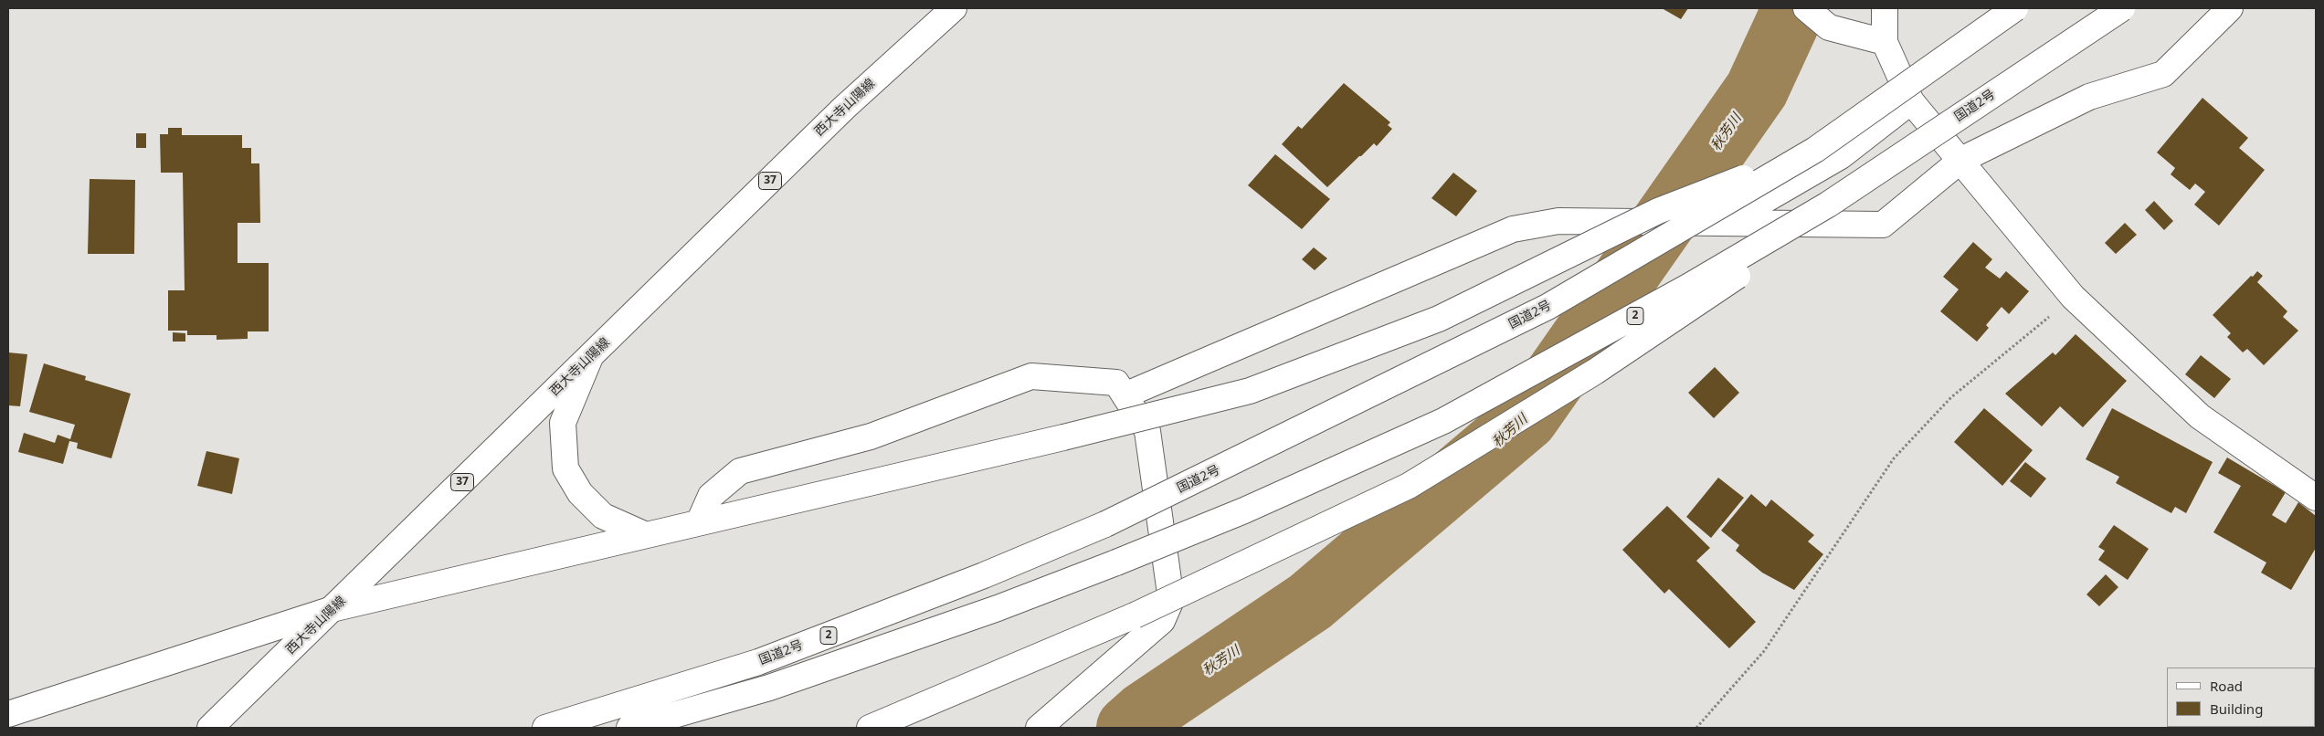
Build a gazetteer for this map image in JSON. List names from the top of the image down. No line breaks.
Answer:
{"streets":{"main road":["国道2号","西大寺山陽線","37","2"]},"crossings":[["国道2号","西大寺山陽線"]],"water":["秋芳川"],"legend":["Road","Building"]}
